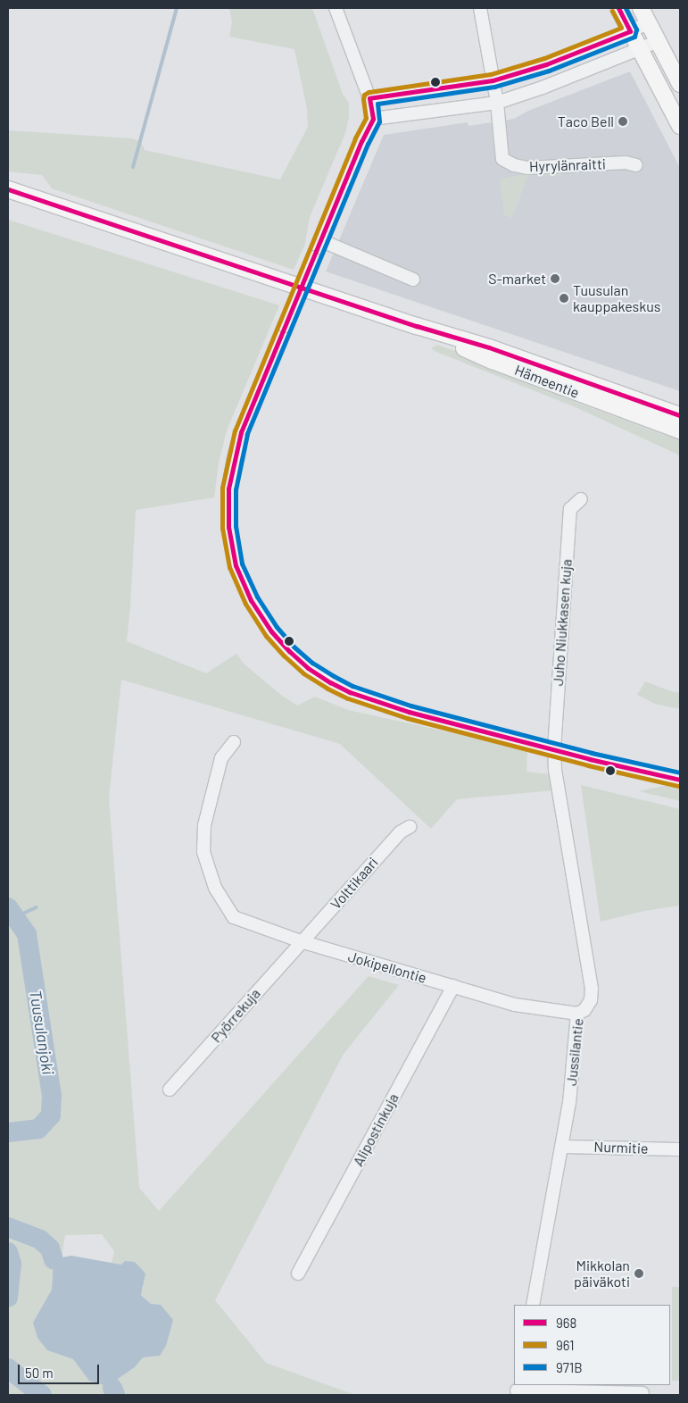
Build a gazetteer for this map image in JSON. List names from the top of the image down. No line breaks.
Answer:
{"streets":{"main road":["Hämeentie"],"street":["Hyrylänraitti","Juho Niukkasen kuja","Volttikaari","Jokipellontie","Pyörrekuja","Jussilantie","Alipostinkuja","Nurmitie"]},"crossings":[["Juho Niukkasen kuja","Jussilantie"],["Volttikaari","Jokipellontie"],["Volttikaari","Pyörrekuja"],["Jokipellontie","Pyörrekuja"],["Jokipellontie","Jussilantie"],["Jokipellontie","Alipostinkuja"],["Jussilantie","Nurmitie"]],"water":["Tuusulanjoki"],"places":["Taco Bell","S-market","Tuusulan kauppakeskus","Mikkolan päiväkoti"],"lines":["transit line 968","transit line 971B","transit line 961"],"legend":["968","961","971B"],"scale_bar":"50 m"}
